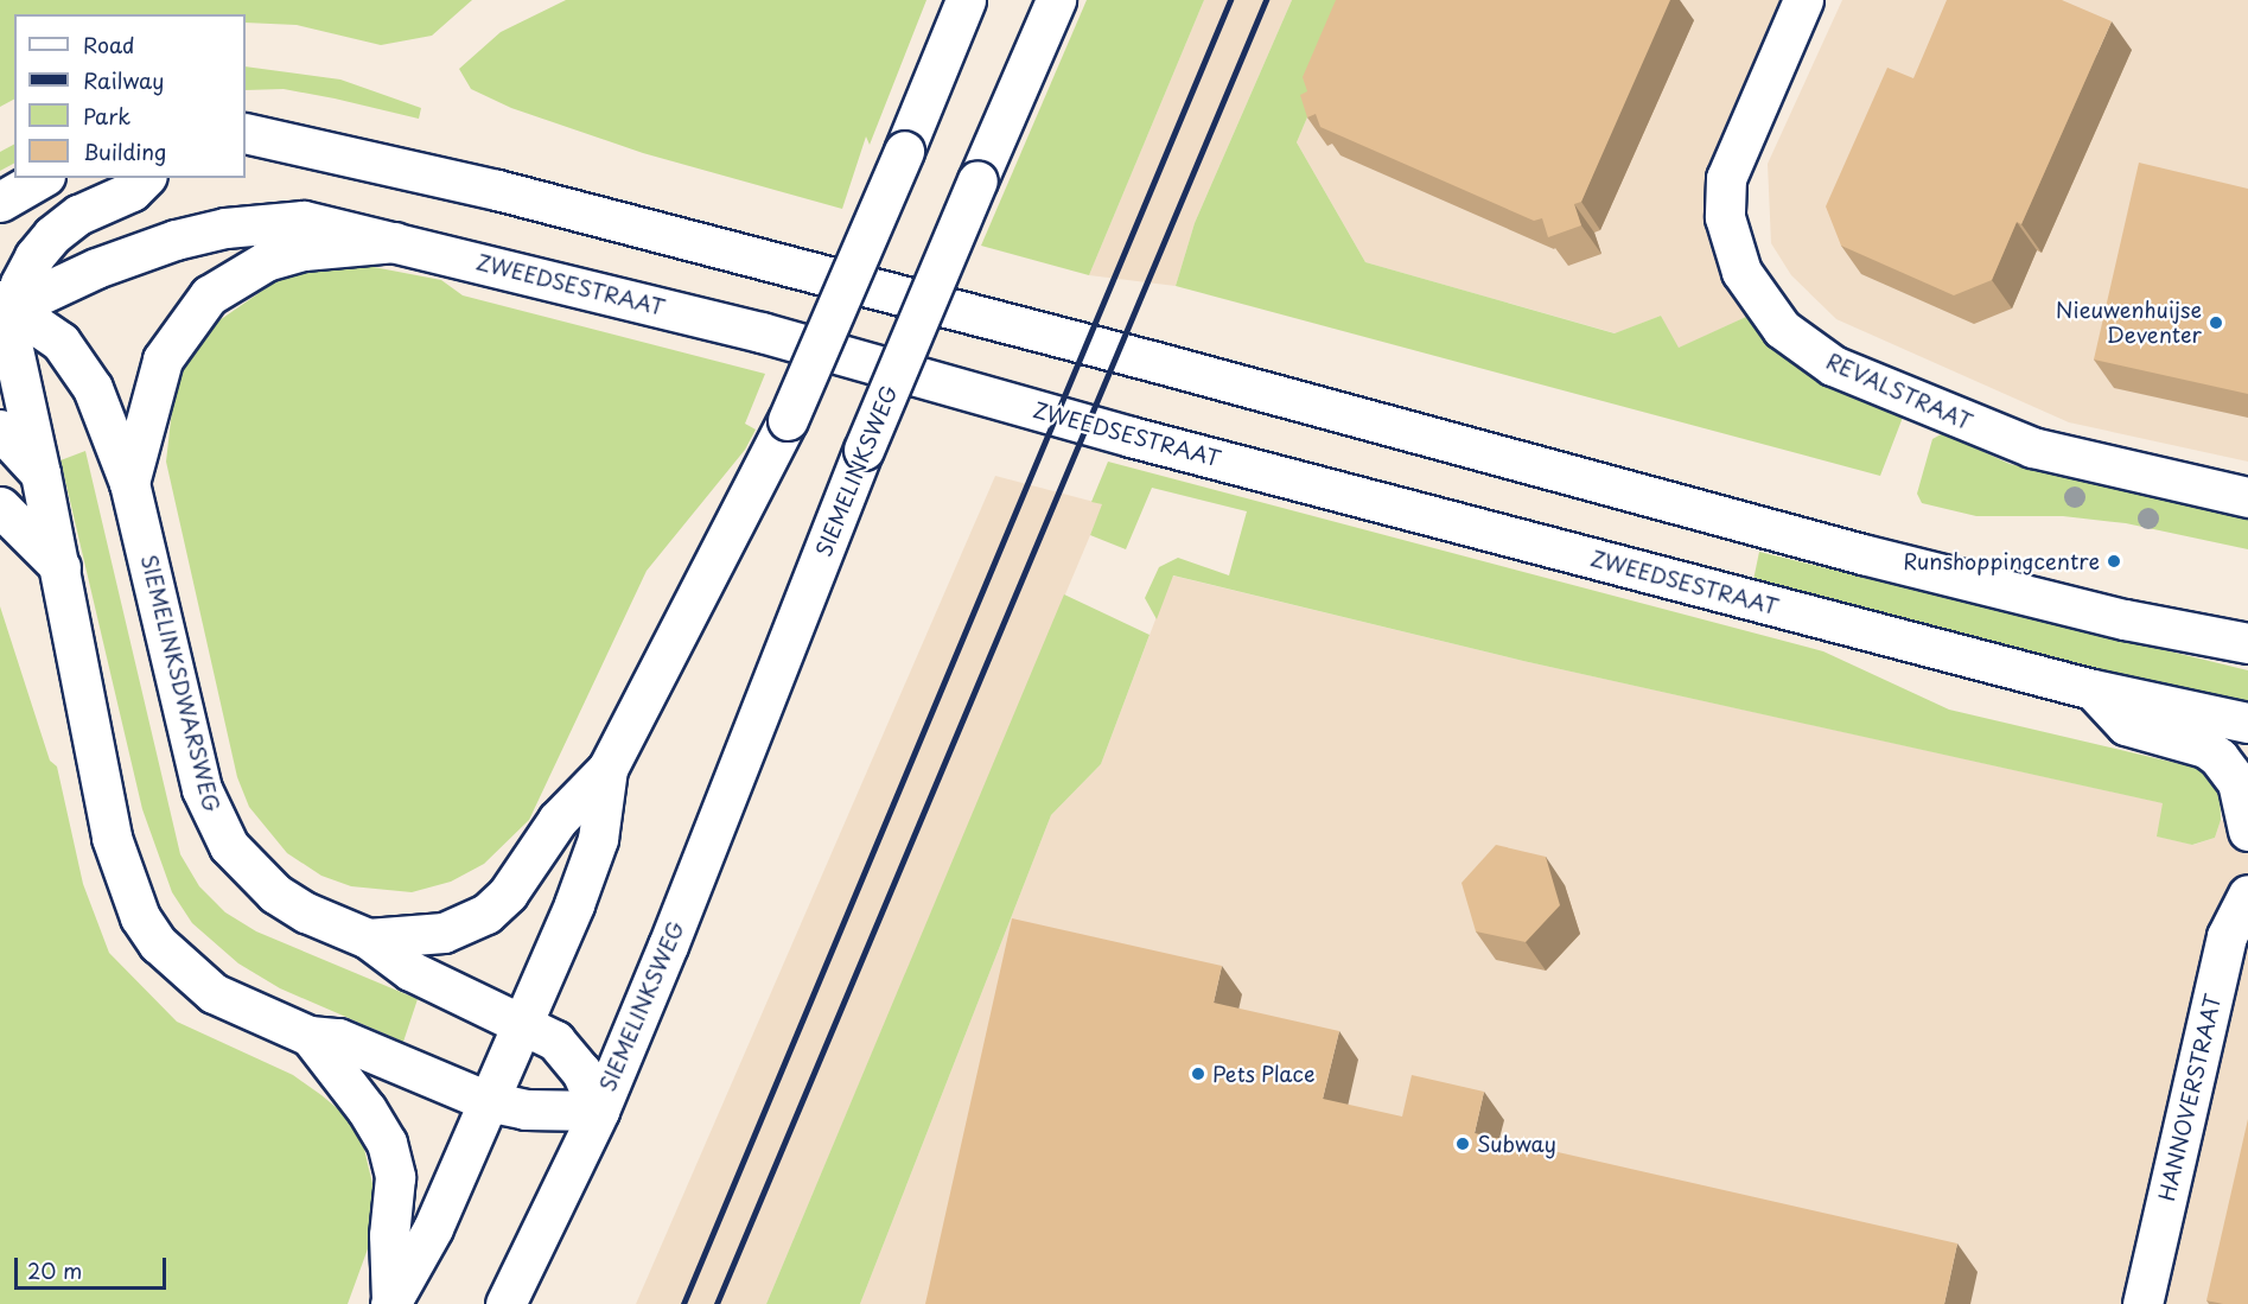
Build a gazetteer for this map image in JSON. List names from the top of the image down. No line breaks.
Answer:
{"streets":{"street":["ZWEEDSESTRAAT","REVALSTRAAT","SIEMELINKSWEG","SIEMELINKSDWARSWEG","HANNOVERSTRAAT"]},"crossings":[["ZWEEDSESTRAAT","SIEMELINKSDWARSWEG"],["SIEMELINKSWEG","SIEMELINKSDWARSWEG"]],"places":["Nieuwenhuijse Deventer","Runshoppingcentre","Pets Place","Subway"],"legend":["Road","Railway","Park","Building"],"scale_bar":"20 m"}
